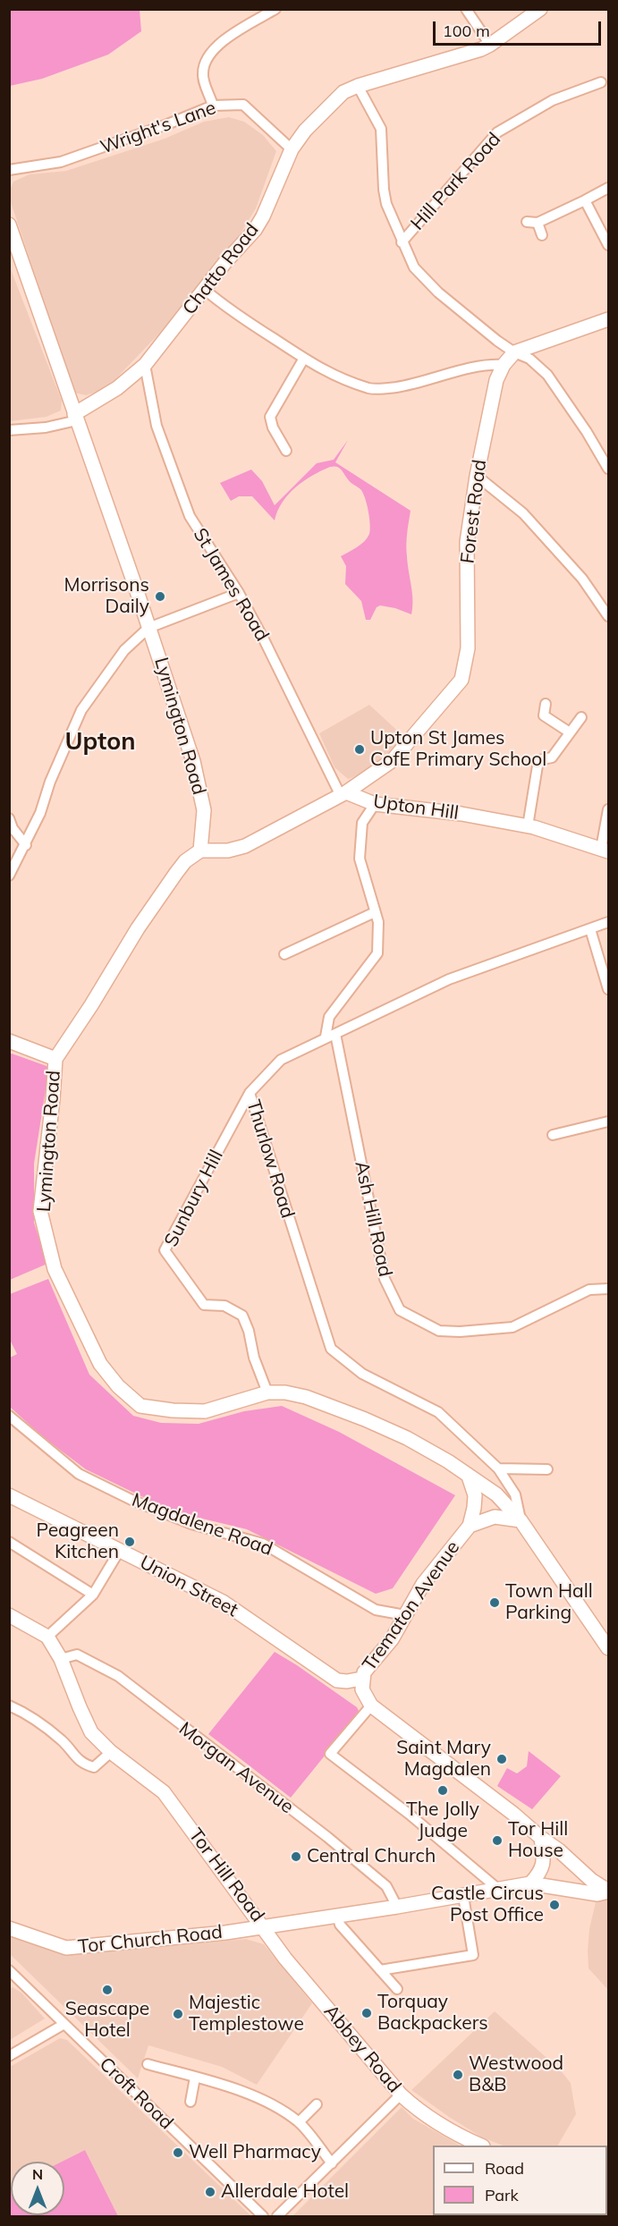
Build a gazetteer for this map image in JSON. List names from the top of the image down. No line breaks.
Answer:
{"streets":{"street":["Wright's Lane","Hill Park Road","Chatto Road","Forest Road","St James Road","Lymington Road","Upton Hill","Thurlow Road","Sunbury Hill","Ash Hill Road","Magdalene Road","Union Street","Trematon Avenue","Morgan Avenue","Tor Hill Road","Tor Church Road","Abbey Road","Croft Road"]},"crossings":[["Wright's Lane","Chatto Road"],["Chatto Road","St James Road"],["Chatto Road","Lymington Road"],["Forest Road","St James Road"],["Forest Road","Upton Hill"],["St James Road","Upton Hill"],["Lymington Road","Thurlow Road"],["Lymington Road","Sunbury Hill"],["Lymington Road","Trematon Avenue"],["Thurlow Road","Sunbury Hill"],["Thurlow Road","Ash Hill Road"],["Thurlow Road","Trematon Avenue"],["Magdalene Road","Trematon Avenue"],["Union Street","Trematon Avenue"],["Morgan Avenue","Tor Hill Road"],["Tor Hill Road","Tor Church Road"],["Tor Hill Road","Abbey Road"],["Tor Church Road","Abbey Road"]],"districts":["Upton"],"places":["Morrisons Daily","Upton St James CofE Primary School","Peagreen Kitchen","Town Hall Parking","Saint Mary Magdalen","The Jolly Judge","Tor Hill House","Central Church","Castle Circus Post Office","Seascape Hotel","Torquay Backpackers","Majestic Templestowe","Westwood B&B","Well Pharmacy","Allerdale Hotel"],"legend":["Road","Park"],"scale_bar":"100 m","north":"top"}
